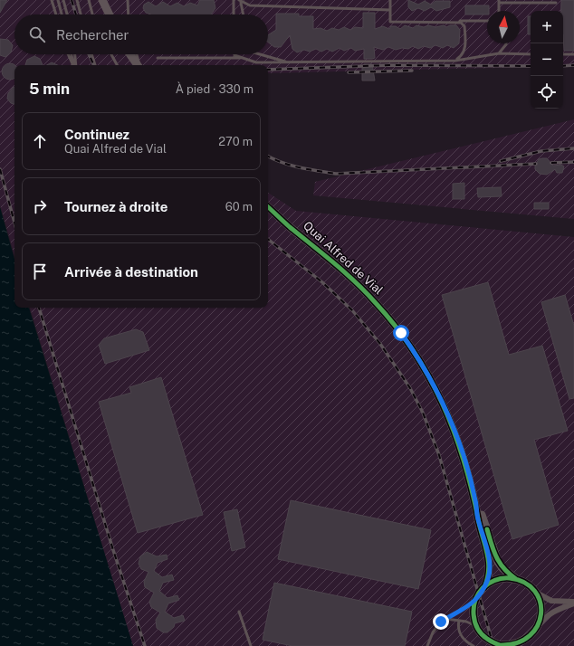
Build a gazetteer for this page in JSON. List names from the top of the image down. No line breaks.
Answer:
{"streets":{"main road":["Quai Alfred de Vial"]},"north":"top","page":{"map_buttons":["+","−"],"search":"Rechercher","heading":["5 min","À pied · 330 m"],"list":[["Continuez","Quai Alfred de Vial","270 m"],["Tournez à droite","60 m"],"Arrivée à destination"]}}
